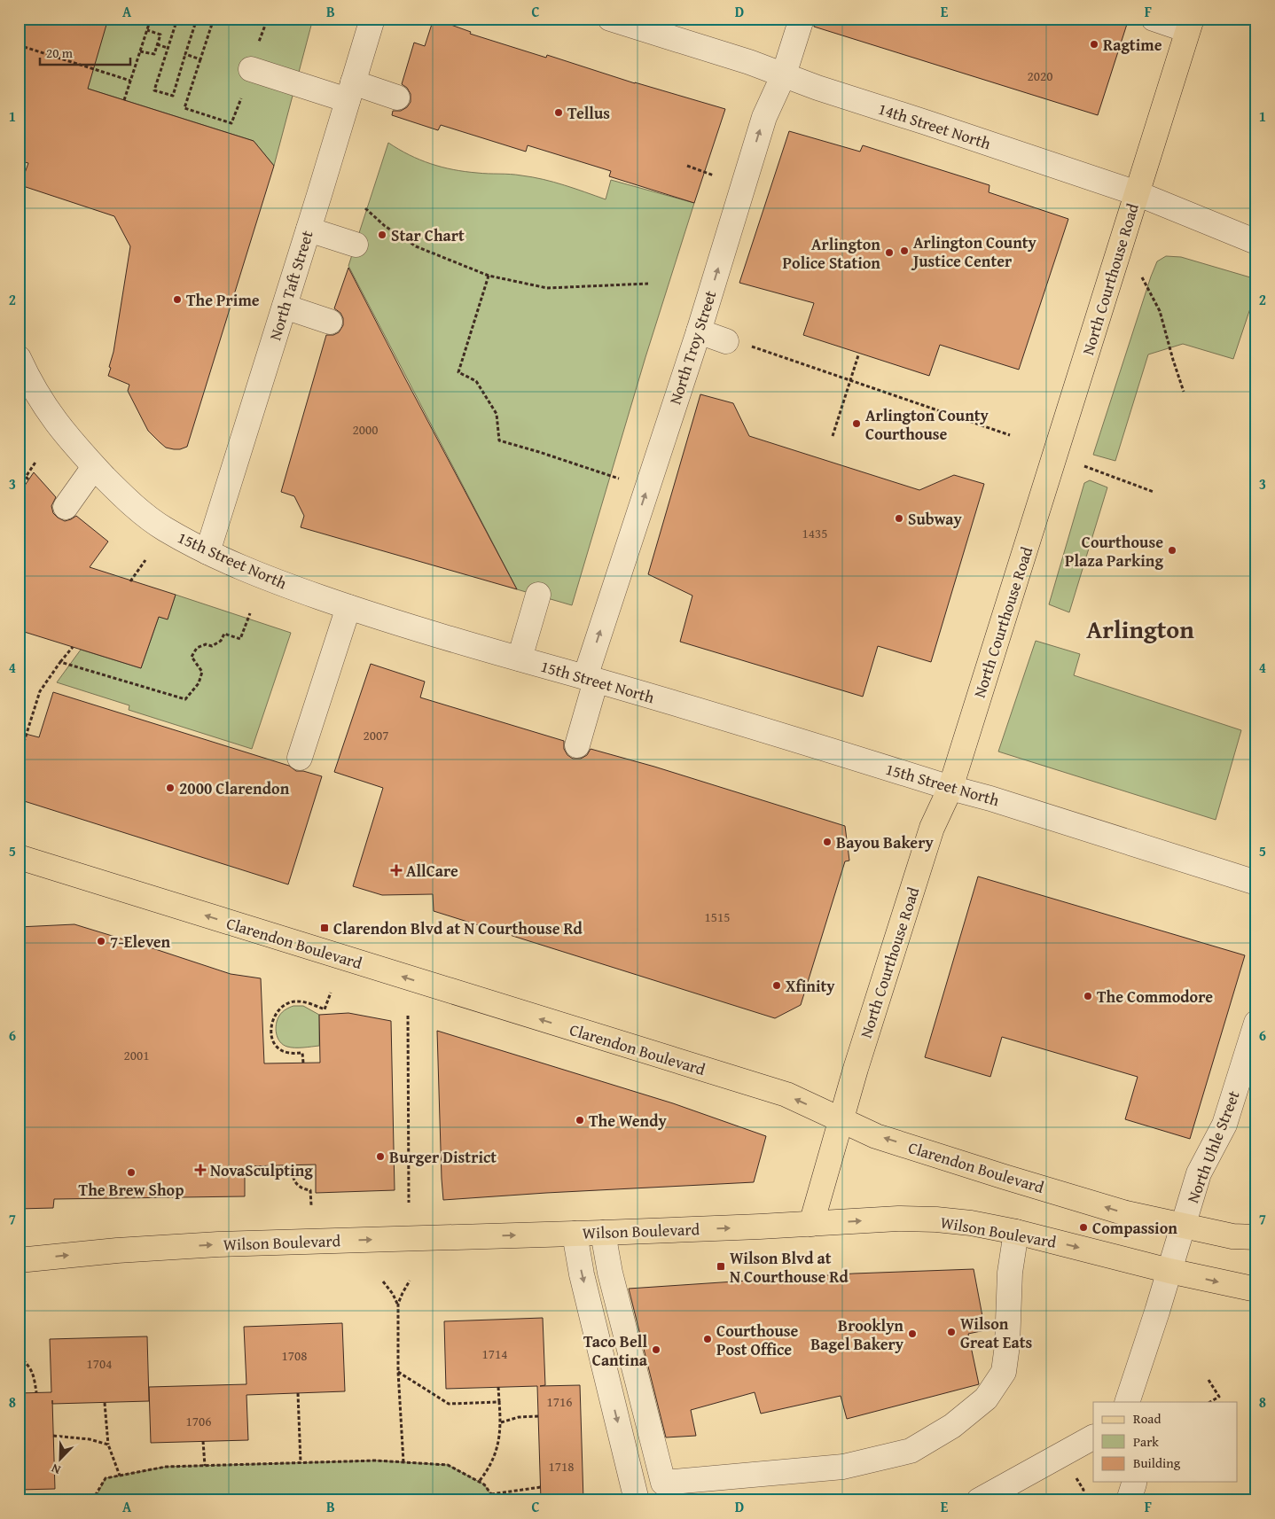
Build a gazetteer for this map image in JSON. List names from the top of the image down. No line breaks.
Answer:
{"streets":{"main road":["North Courthouse Road","Clarendon Boulevard","Wilson Boulevard"],"street":["14th Street North","North Taft Street","North Troy Street","15th Street North","North Uhle Street"]},"crossings":[["14th Street North","North Courthouse Road"],["14th Street North","North Troy Street"],["North Courthouse Road","15th Street North"],["North Courthouse Road","Clarendon Boulevard"],["North Courthouse Road","Wilson Boulevard"],["North Taft Street","15th Street North"],["North Troy Street","15th Street North"],["Clarendon Boulevard","North Uhle Street"],["North Uhle Street","Wilson Boulevard"]],"one_way":["North Troy Street","Clarendon Boulevard","Wilson Boulevard"],"districts":["Arlington"],"places":{"other":["Ragtime","Tellus","Star Chart","Arlington County Justice Center","Arlington Police Station","The Prime","Arlington County Courthouse","Subway","Courthouse Plaza Parking","2000 Clarendon","Bayou Bakery","7-Eleven","Xfinity","The Commodore","The Wendy","Burger District","The Brew Shop","Compassion","Wilson Great Eats","Brooklyn Bagel Bakery","Courthouse Post Office","Taco Bell Cantina"],"health":["AllCare","NovaSculpting"],"transit":["Clarendon Blvd at N Courthouse Rd","Wilson Blvd at N Courthouse Rd"]},"house_numbers":["2020","2000","1435","2007","1515","2001","1714","1708","1704","1716","1706","1718"],"legend":["Road","Park","Building"],"scale_bar":"20 m","north":"bottom left","grid":{"columns":["A","B","C","D","E","F"],"rows":["1","2","3","4","5","6","7","8"]}}
